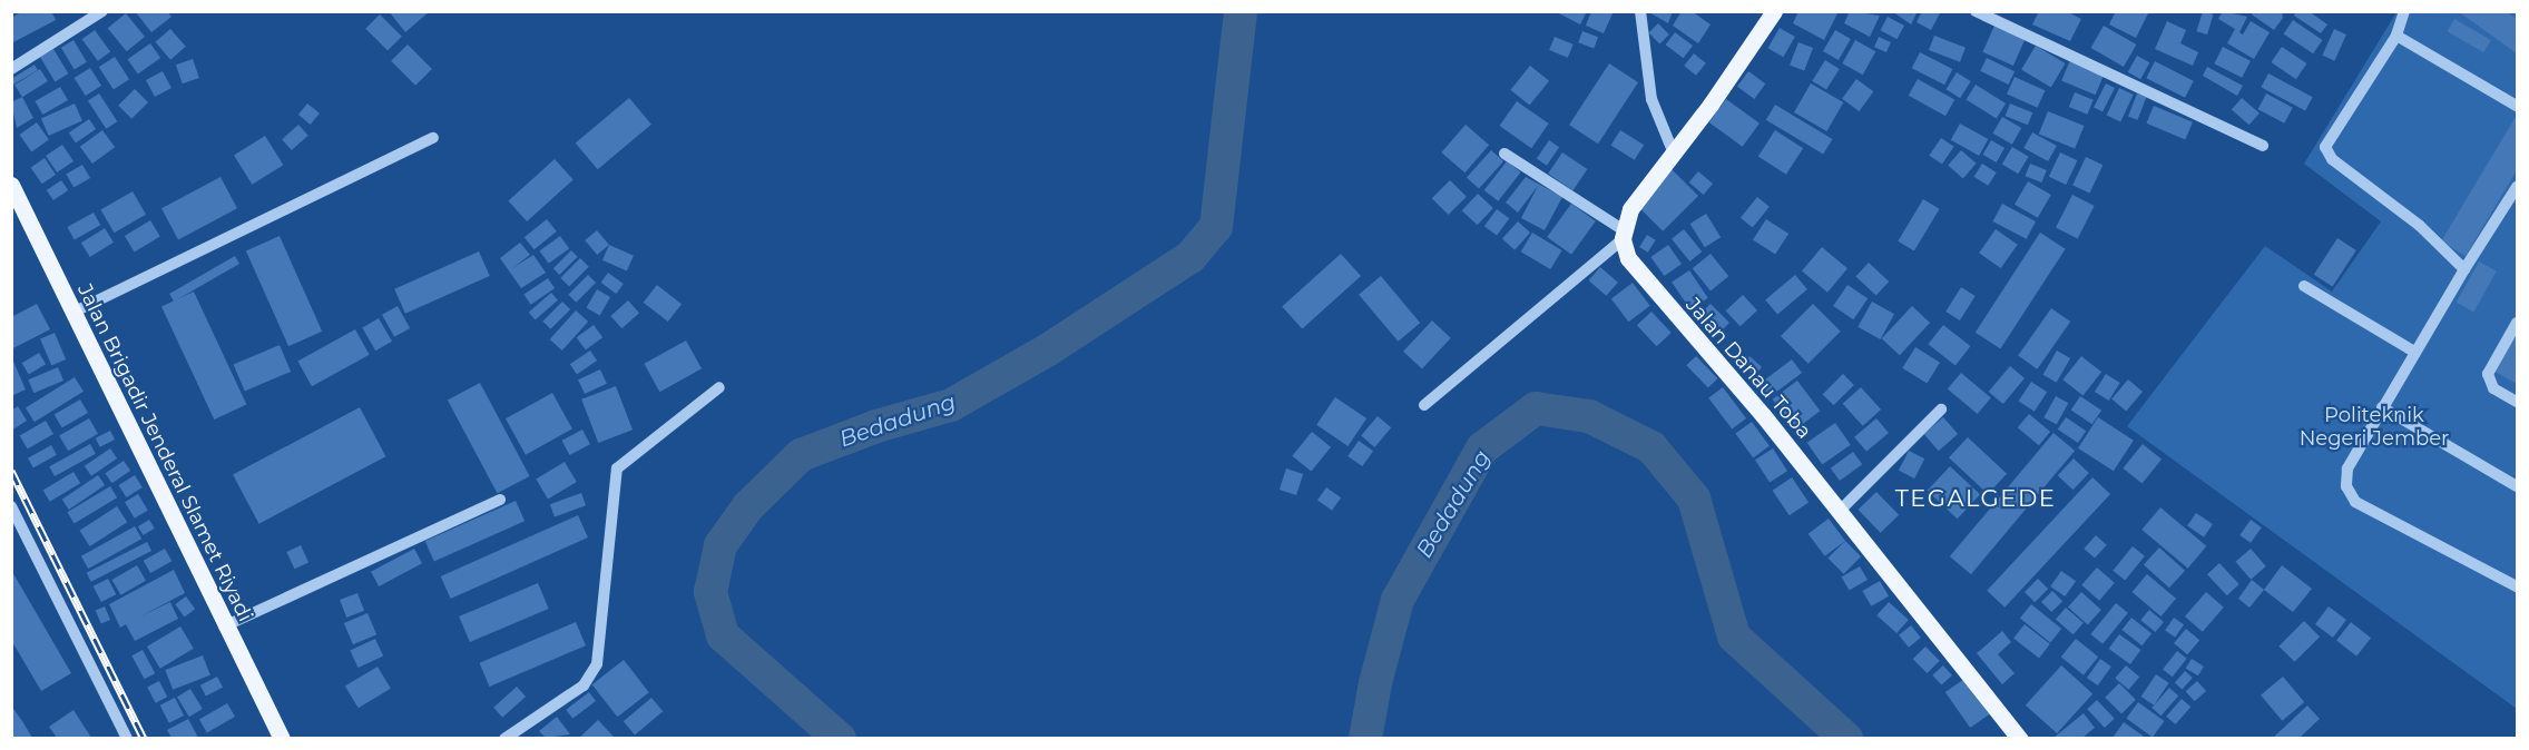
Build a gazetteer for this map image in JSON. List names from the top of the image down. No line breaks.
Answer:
{"streets":{"main road":["Jalan Danau Toba","Jalan Brigadir Jenderal Slamet Riyadi"]},"districts":["TEGALGEDE"],"water":["Bedadung"],"parks":["Politeknik Negeri Jember"]}
